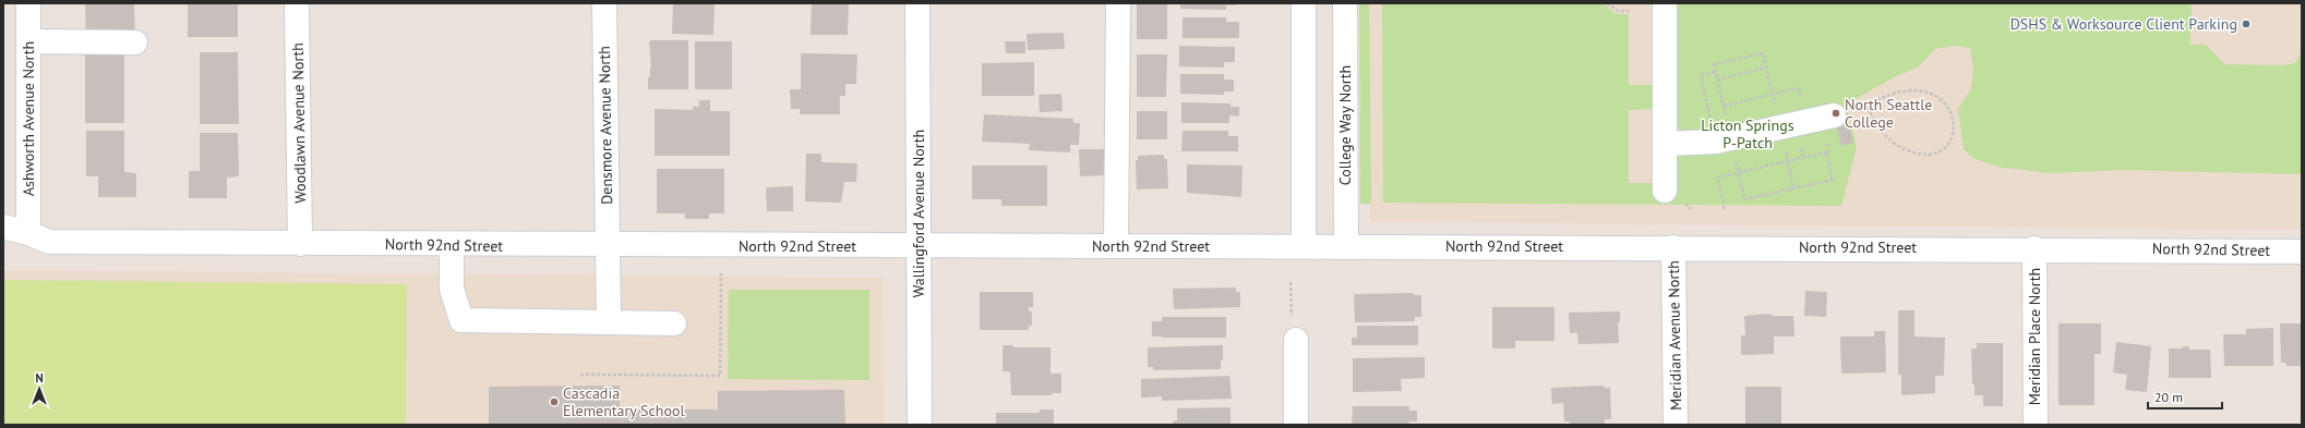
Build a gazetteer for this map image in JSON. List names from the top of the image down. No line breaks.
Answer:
{"streets":{"street":["Ashworth Avenue North","Woodlawn Avenue North","Densmore Avenue North","College Way North","Wallingford Avenue North","North 92nd Street","Meridian Avenue North","Meridian Place North"]},"crossings":[["Ashworth Avenue North","North 92nd Street"],["Woodlawn Avenue North","North 92nd Street"],["Densmore Avenue North","North 92nd Street"],["College Way North","North 92nd Street"],["Wallingford Avenue North","North 92nd Street"],["North 92nd Street","Meridian Avenue North"],["North 92nd Street","Meridian Place North"]],"parks":["Licton Springs P-Patch"],"places":["DSHS & Worksource Client Parking","North Seattle College","Cascadia Elementary School"],"scale_bar":"20 m","north":"top"}
